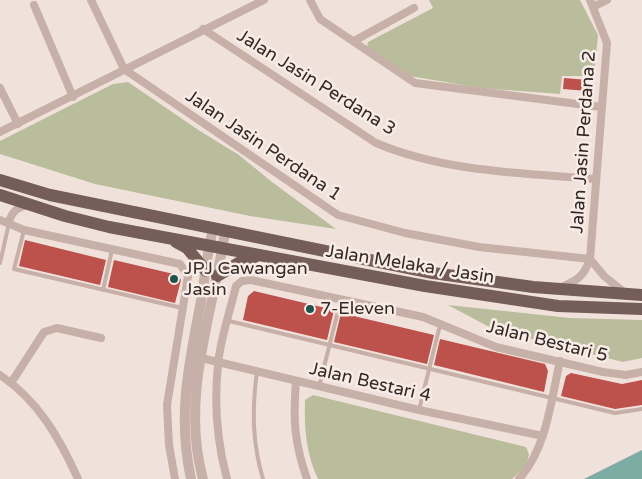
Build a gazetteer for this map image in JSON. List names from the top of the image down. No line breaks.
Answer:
{"streets":{"main road":["Jalan Melaka / Jasin"],"street":["Jalan Jasin Perdana 3","Jalan Jasin Perdana 2","Jalan Jasin Perdana 1","Jalan Bestari 5","Jalan Bestari 4"]},"crossings":[["Jalan Jasin Perdana 3","Jalan Jasin Perdana 2"],["Jalan Jasin Perdana 2","Jalan Jasin Perdana 1"],["Jalan Bestari 5","Jalan Bestari 4"]],"places":["JPJ Cawangan Jasin","7-Eleven"]}
